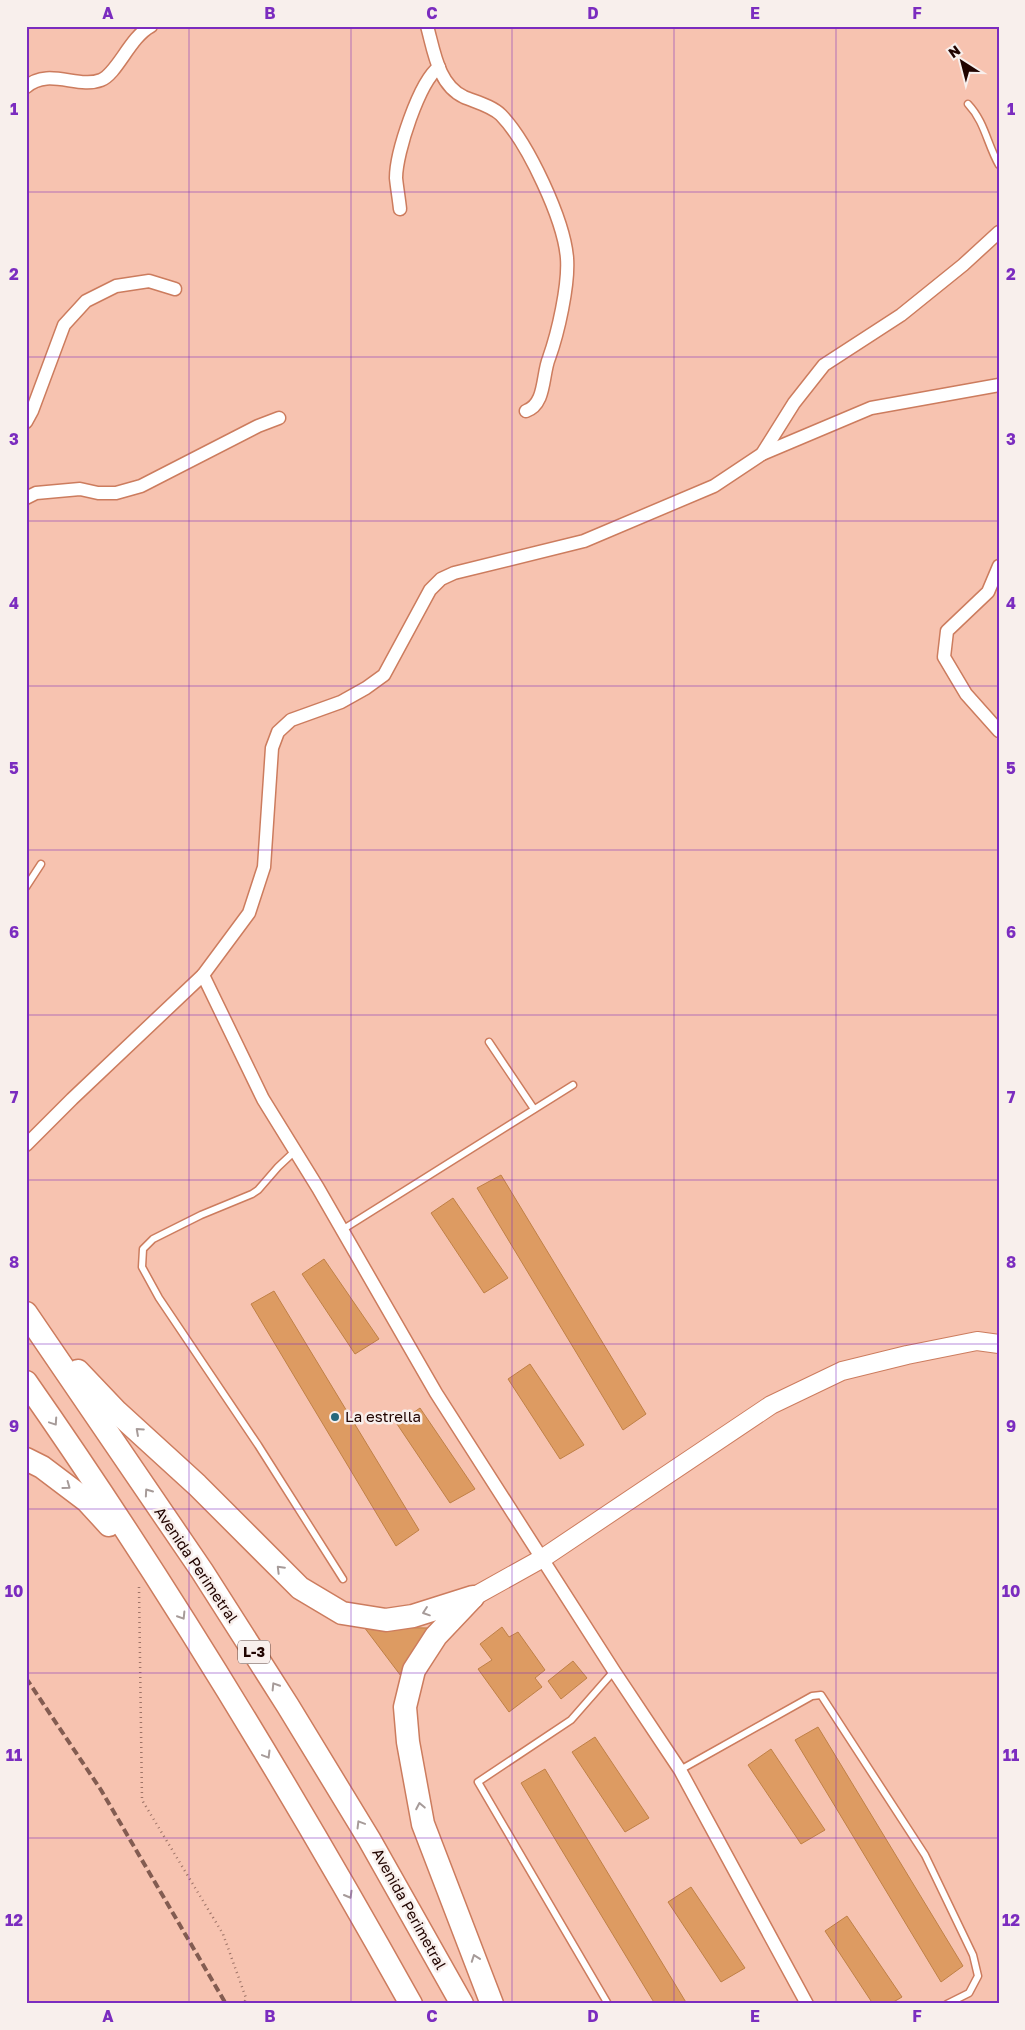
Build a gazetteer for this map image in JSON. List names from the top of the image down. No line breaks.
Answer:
{"streets":{"highway":["Avenida Perimetral","L-3"]},"places":["La estrella"],"north":"top left","grid":{"columns":["A","B","C","D","E","F"],"rows":["1","2","3","4","5","6","7","8","9","10","11","12"]}}
